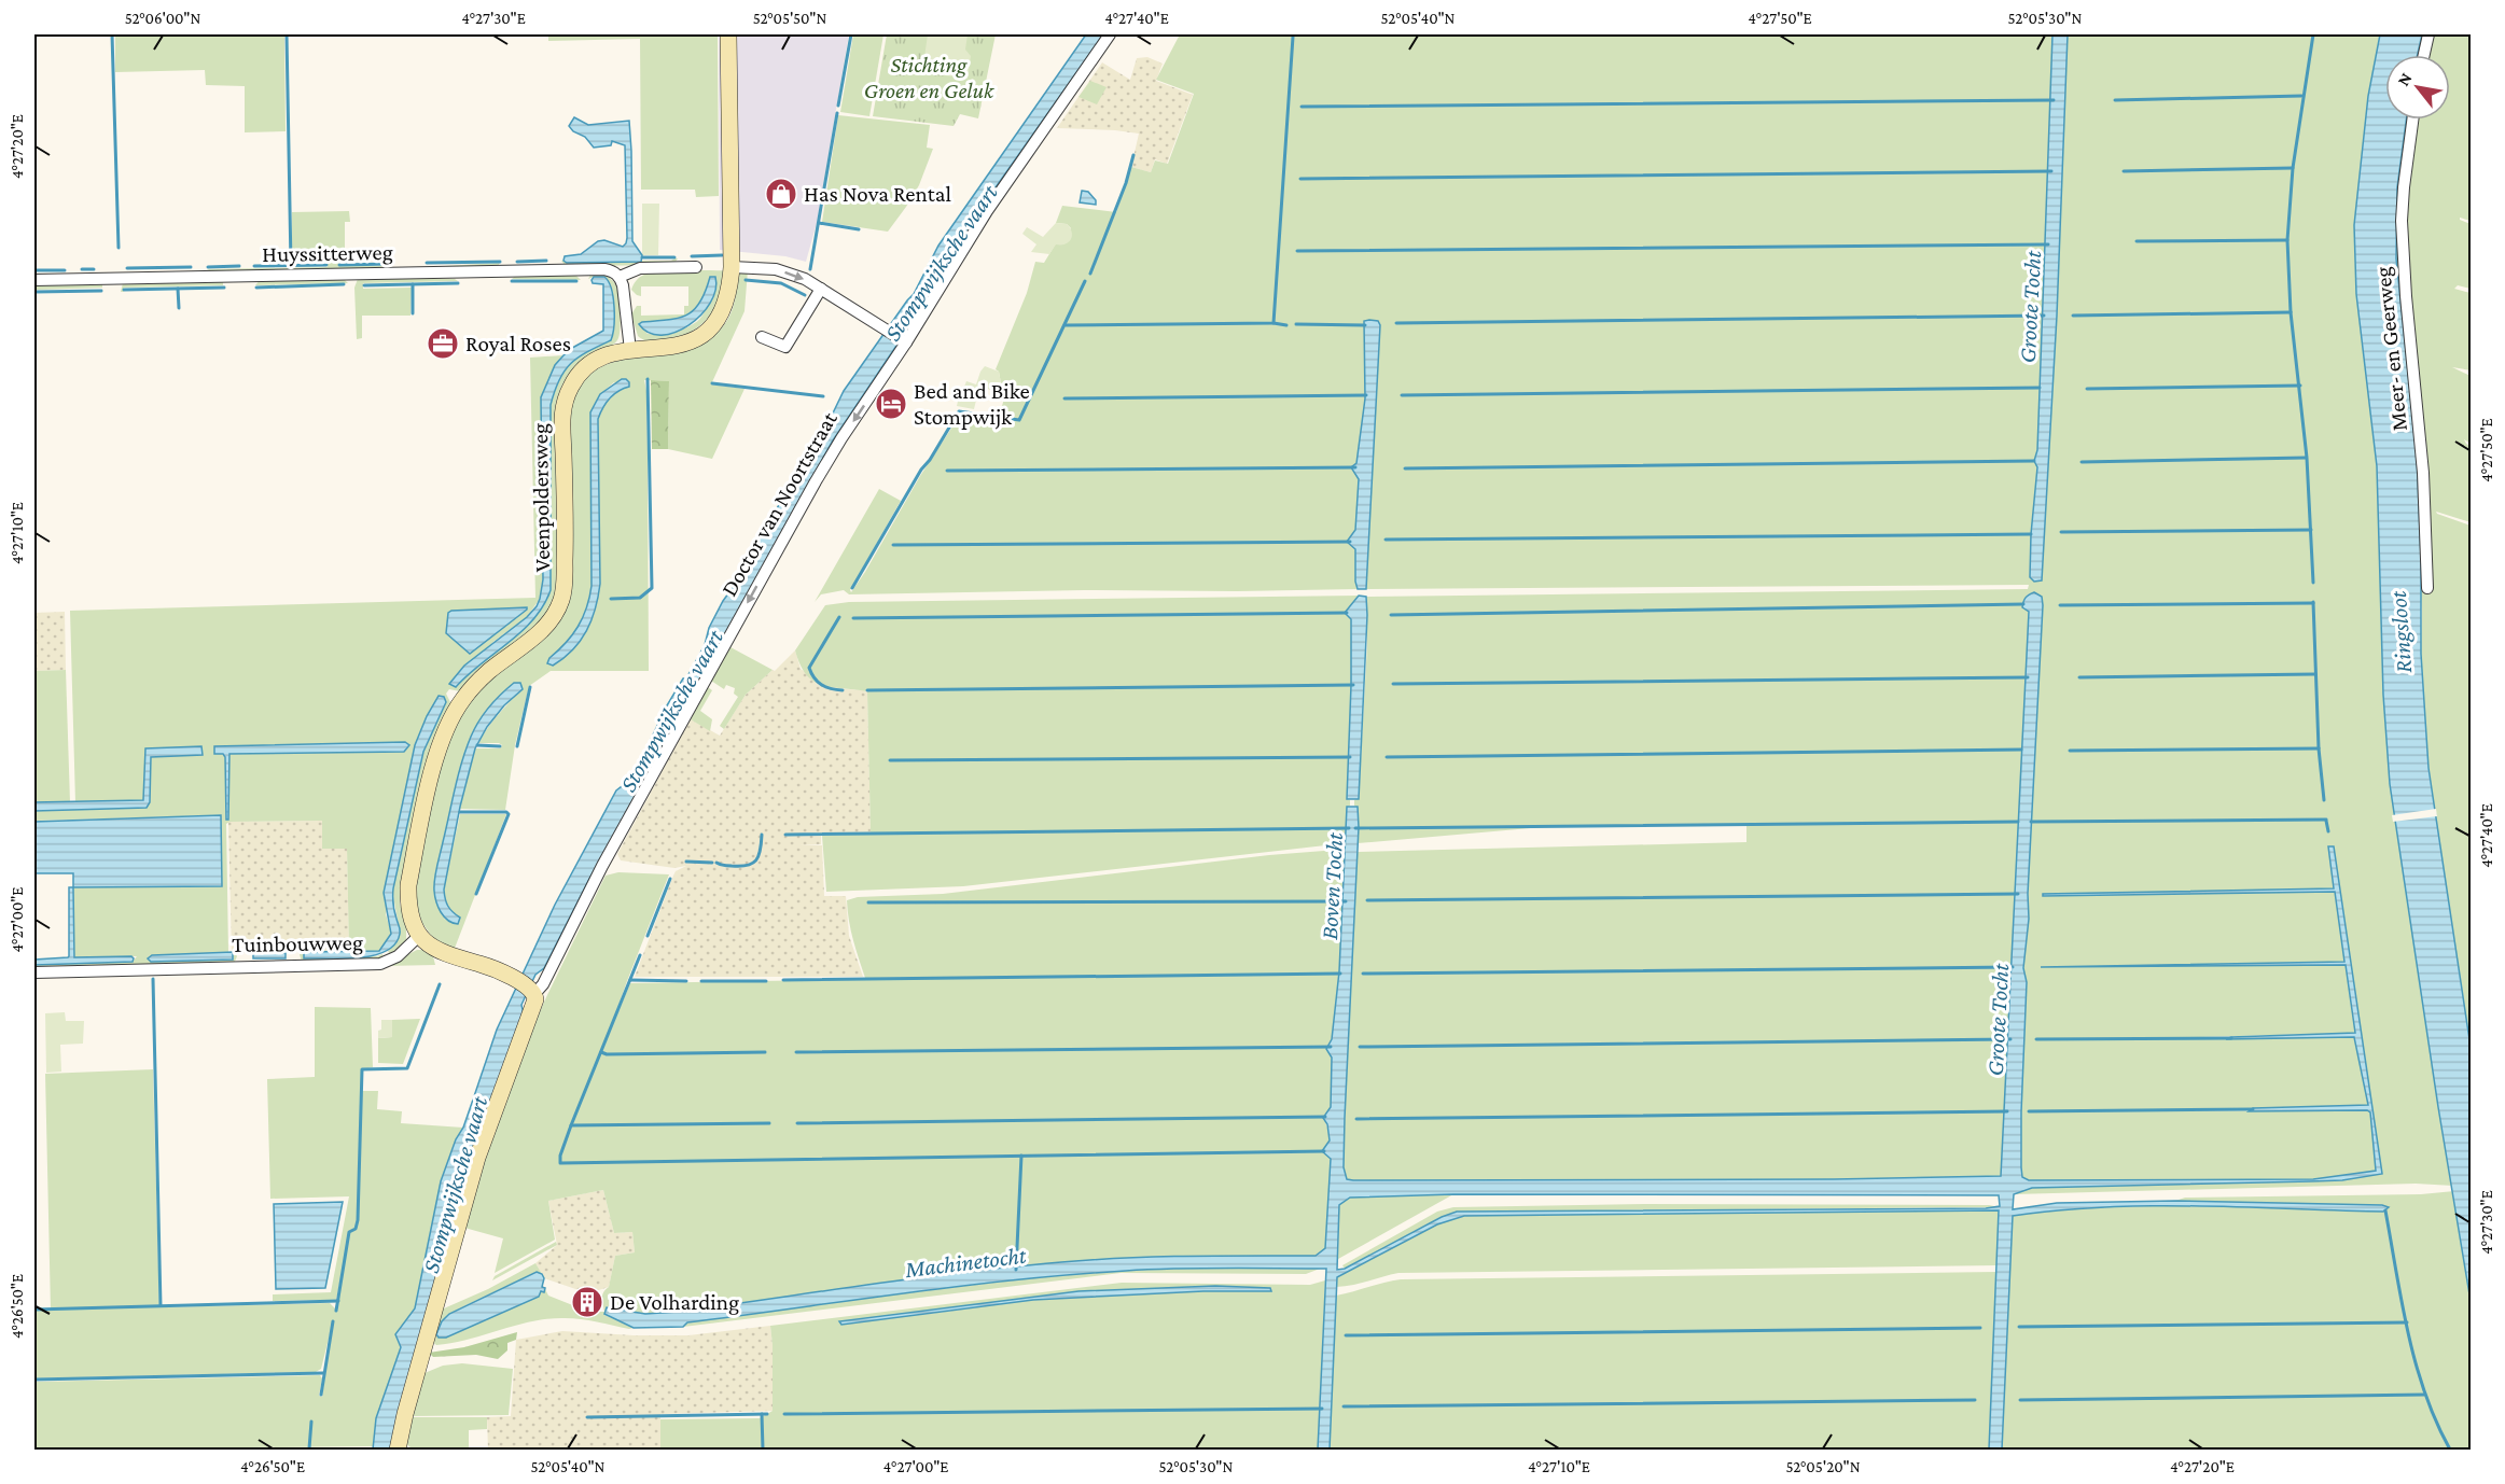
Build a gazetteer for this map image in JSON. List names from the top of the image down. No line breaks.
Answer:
{"streets":{"street":["Huyssitterweg","Meer- en Geerweg","Veenpoldersweg","Doctor van Noortstraat","Tuinbouwweg"]},"crossings":[["Veenpoldersweg","Tuinbouwweg"]],"one_way":["Doctor van Noortstraat"],"water":["Stompwijksche vaart","Groote Tocht","Ringsloot","Boven Tocht","Machinetocht"],"parks":["Stichting Groen en Geluk"],"places":{"shop":["Has Nova Rental"],"office":["Royal Roses"],"hotel":["Bed and Bike Stompwijk"],"building":["De Volharding"]},"north":"top left","coordinates":["52°06'00\"N","4°27'30\"E","52°05'50\"N","4°27'40\"E","52°05'40\"N","4°27'50\"E","52°05'30\"N","4°27'20\"E","4°27'10\"E","4°27'00\"E","4°26'50\"E","52°05'20\"N"]}
